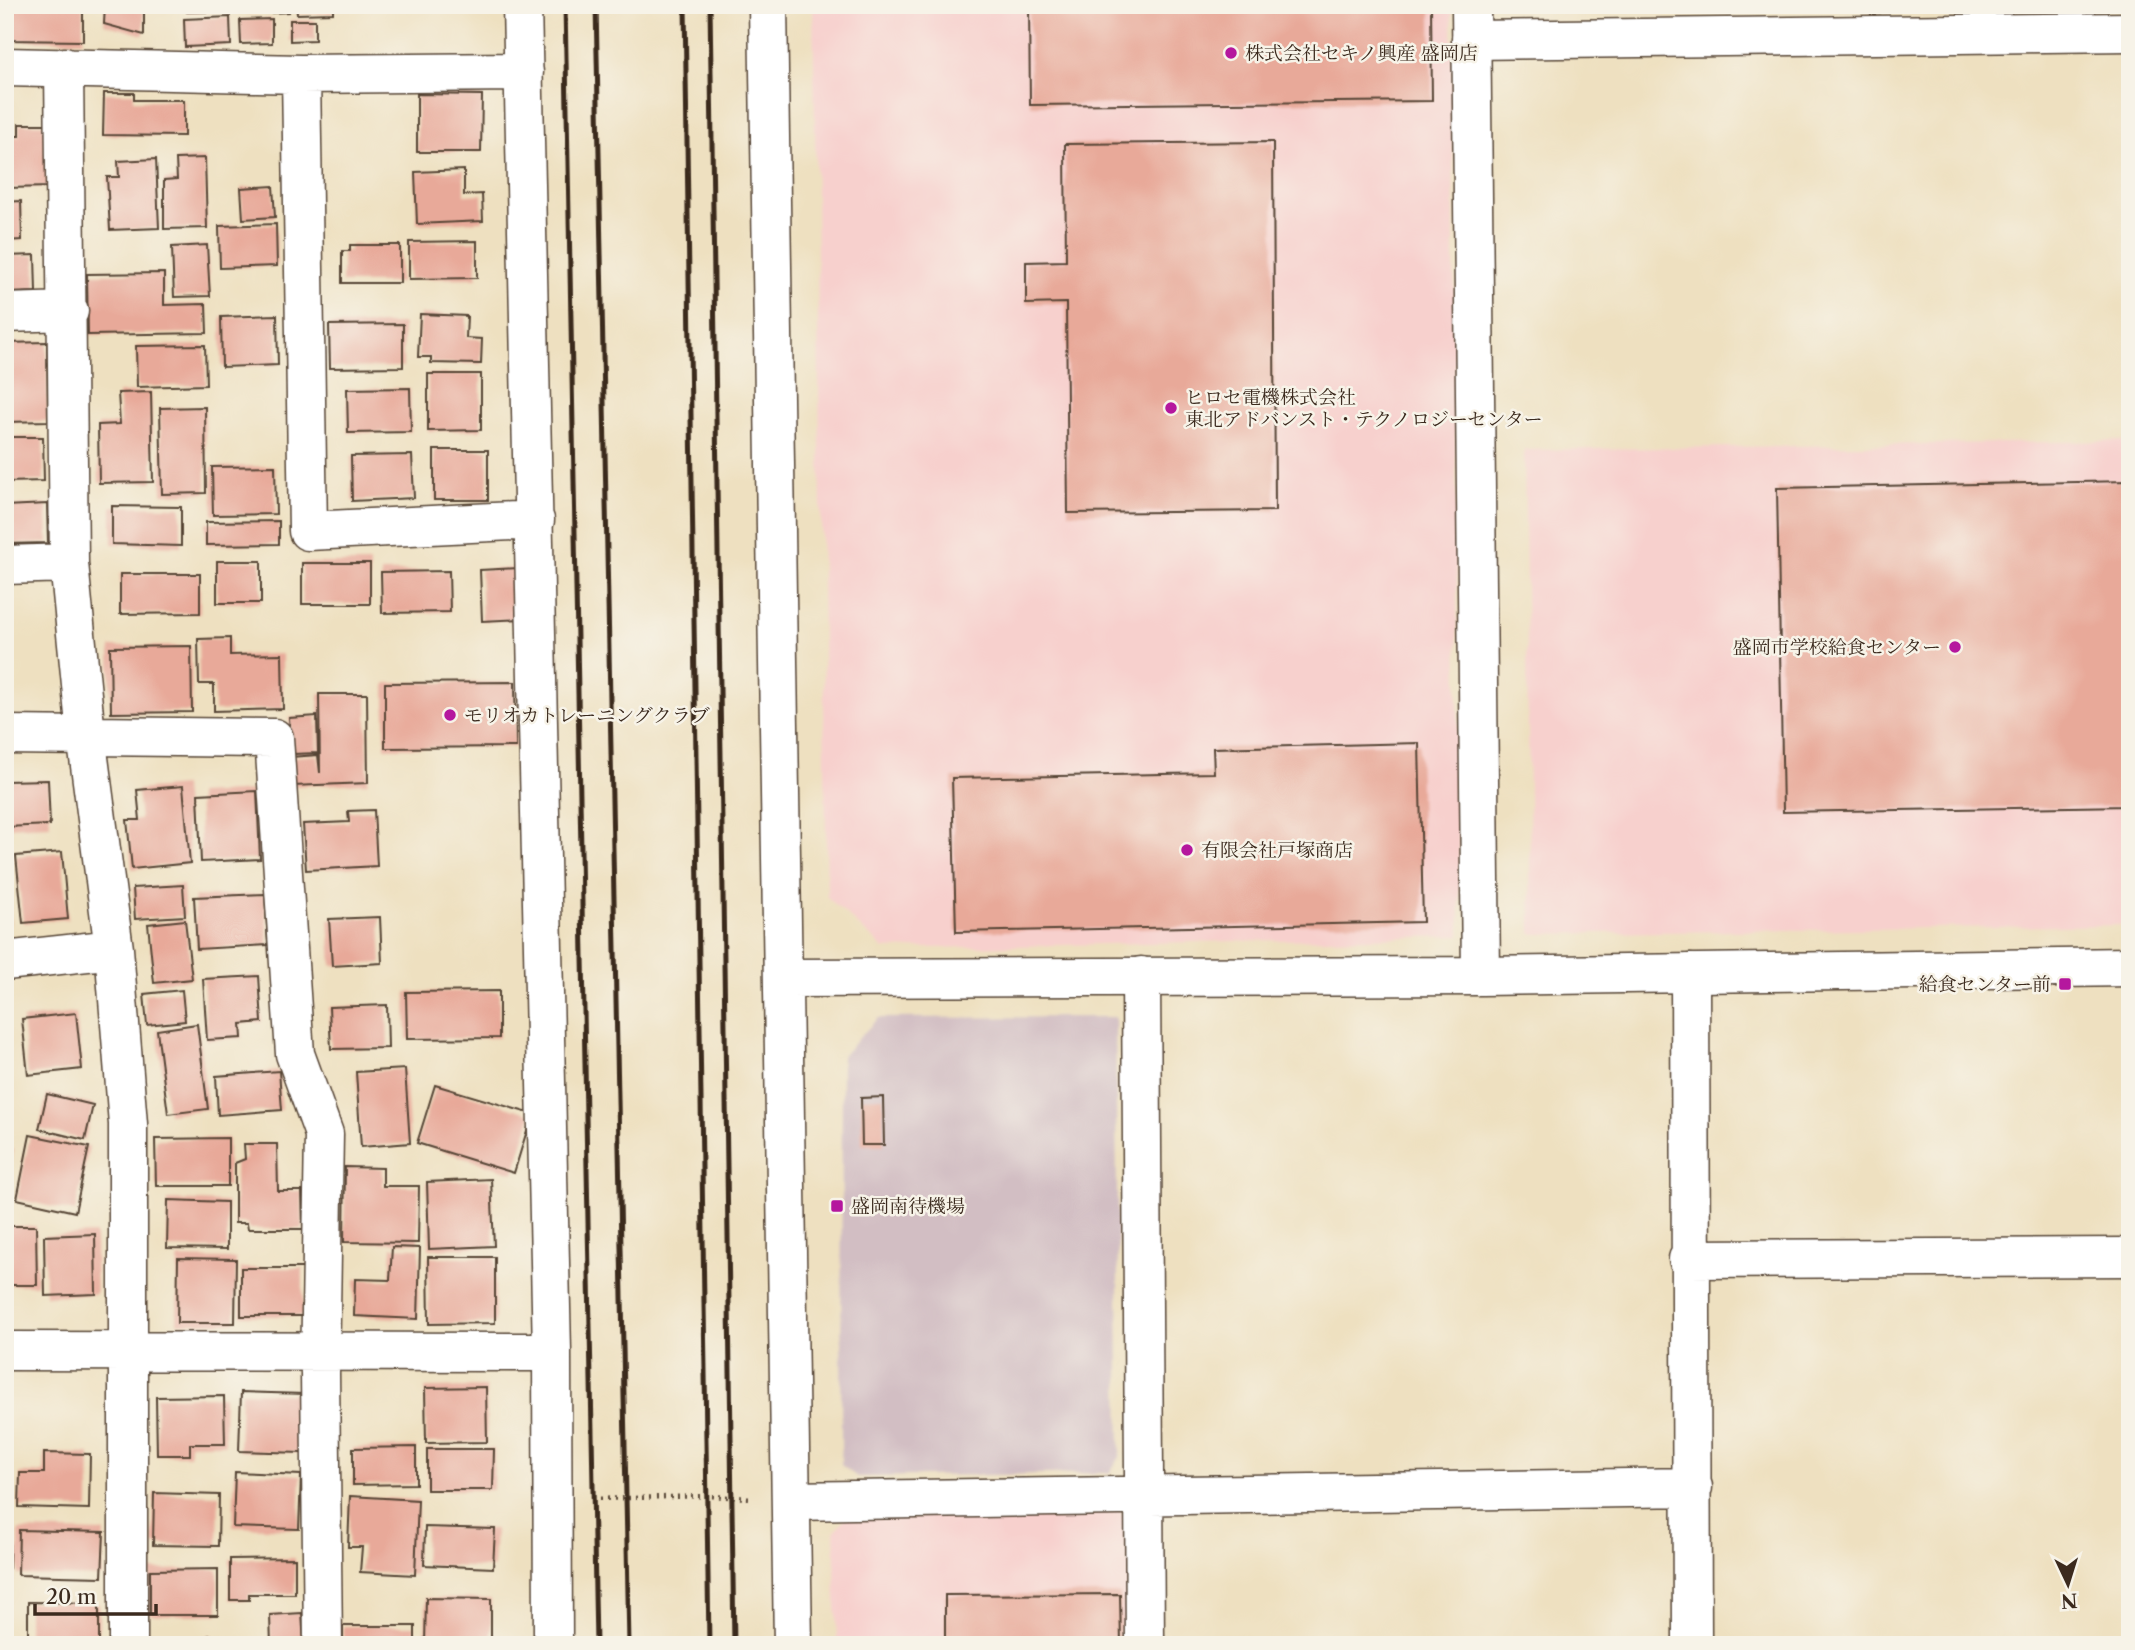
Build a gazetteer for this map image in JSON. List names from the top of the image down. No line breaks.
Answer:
{"places":{"other":["株式会社セキノ興産 盛岡店","ヒロセ電機株式会社 東北アドバンスト・テクノロジーセンター","盛岡市学校給食センター","モリオカトレーニングクラブ","有限会社戸塚商店"],"transit":["給食センター前","盛岡南待機場"]},"scale_bar":"20 m","north":"bottom"}
